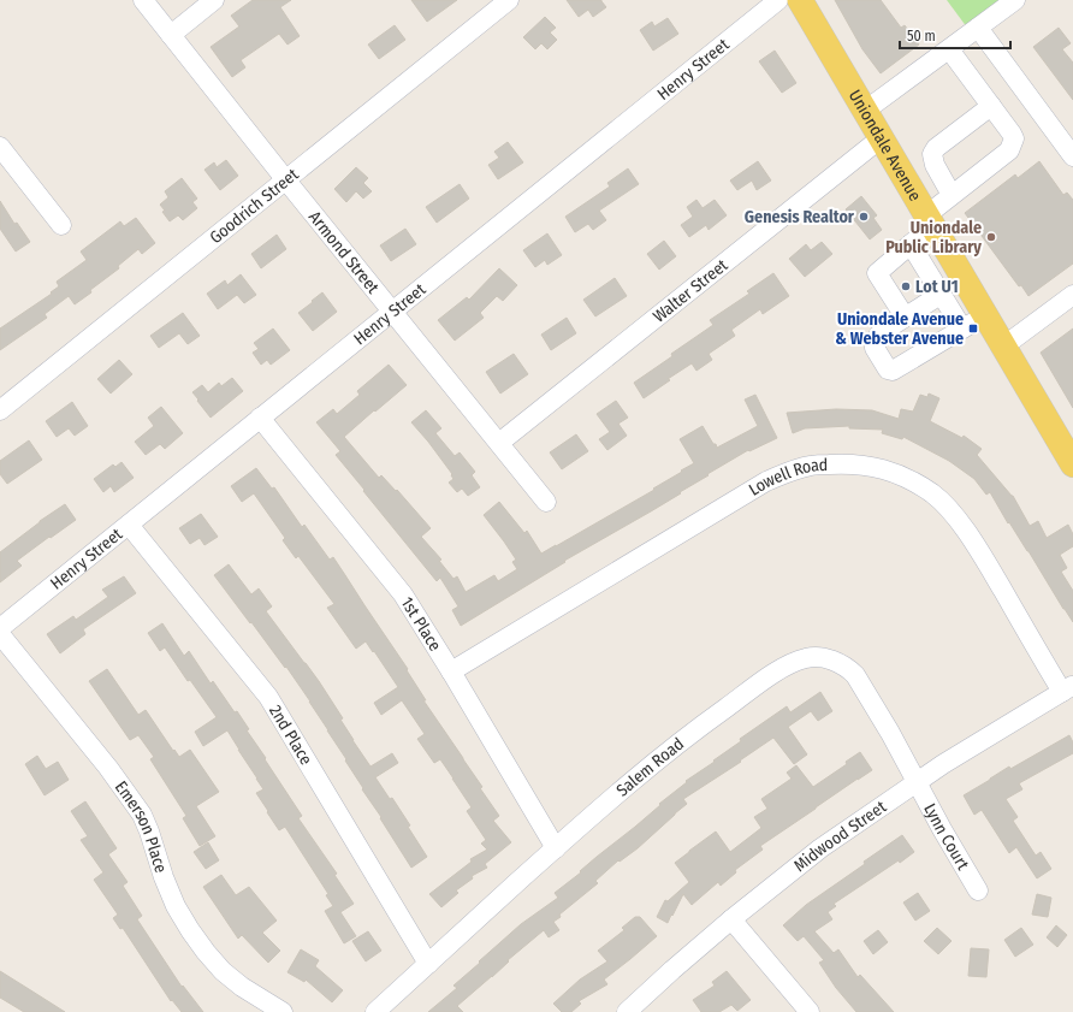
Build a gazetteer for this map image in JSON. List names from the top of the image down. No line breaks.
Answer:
{"streets":{"main road":["Uniondale Avenue"],"street":["Henry Street","Goodrich Street","Armond Street","Walter Street","Lowell Road","1st Place","2nd Place","Salem Road","Emerson Place","Midwood Street","Lynn Court"]},"crossings":[["Henry Street","Armond Street"],["Henry Street","1st Place"],["Henry Street","2nd Place"],["Uniondale Avenue","Walter Street"],["Goodrich Street","Armond Street"],["Armond Street","Walter Street"],["Lowell Road","1st Place"],["Lowell Road","Midwood Street"],["1st Place","Salem Road"],["2nd Place","Salem Road"],["Salem Road","Midwood Street"],["Salem Road","Lynn Court"],["Midwood Street","Lynn Court"]],"places":{"other":["Genesis Realtor","Uniondale Public Library","Lot U1"],"transit":["Uniondale Avenue & Webster Avenue"]},"scale_bar":"50 m"}
